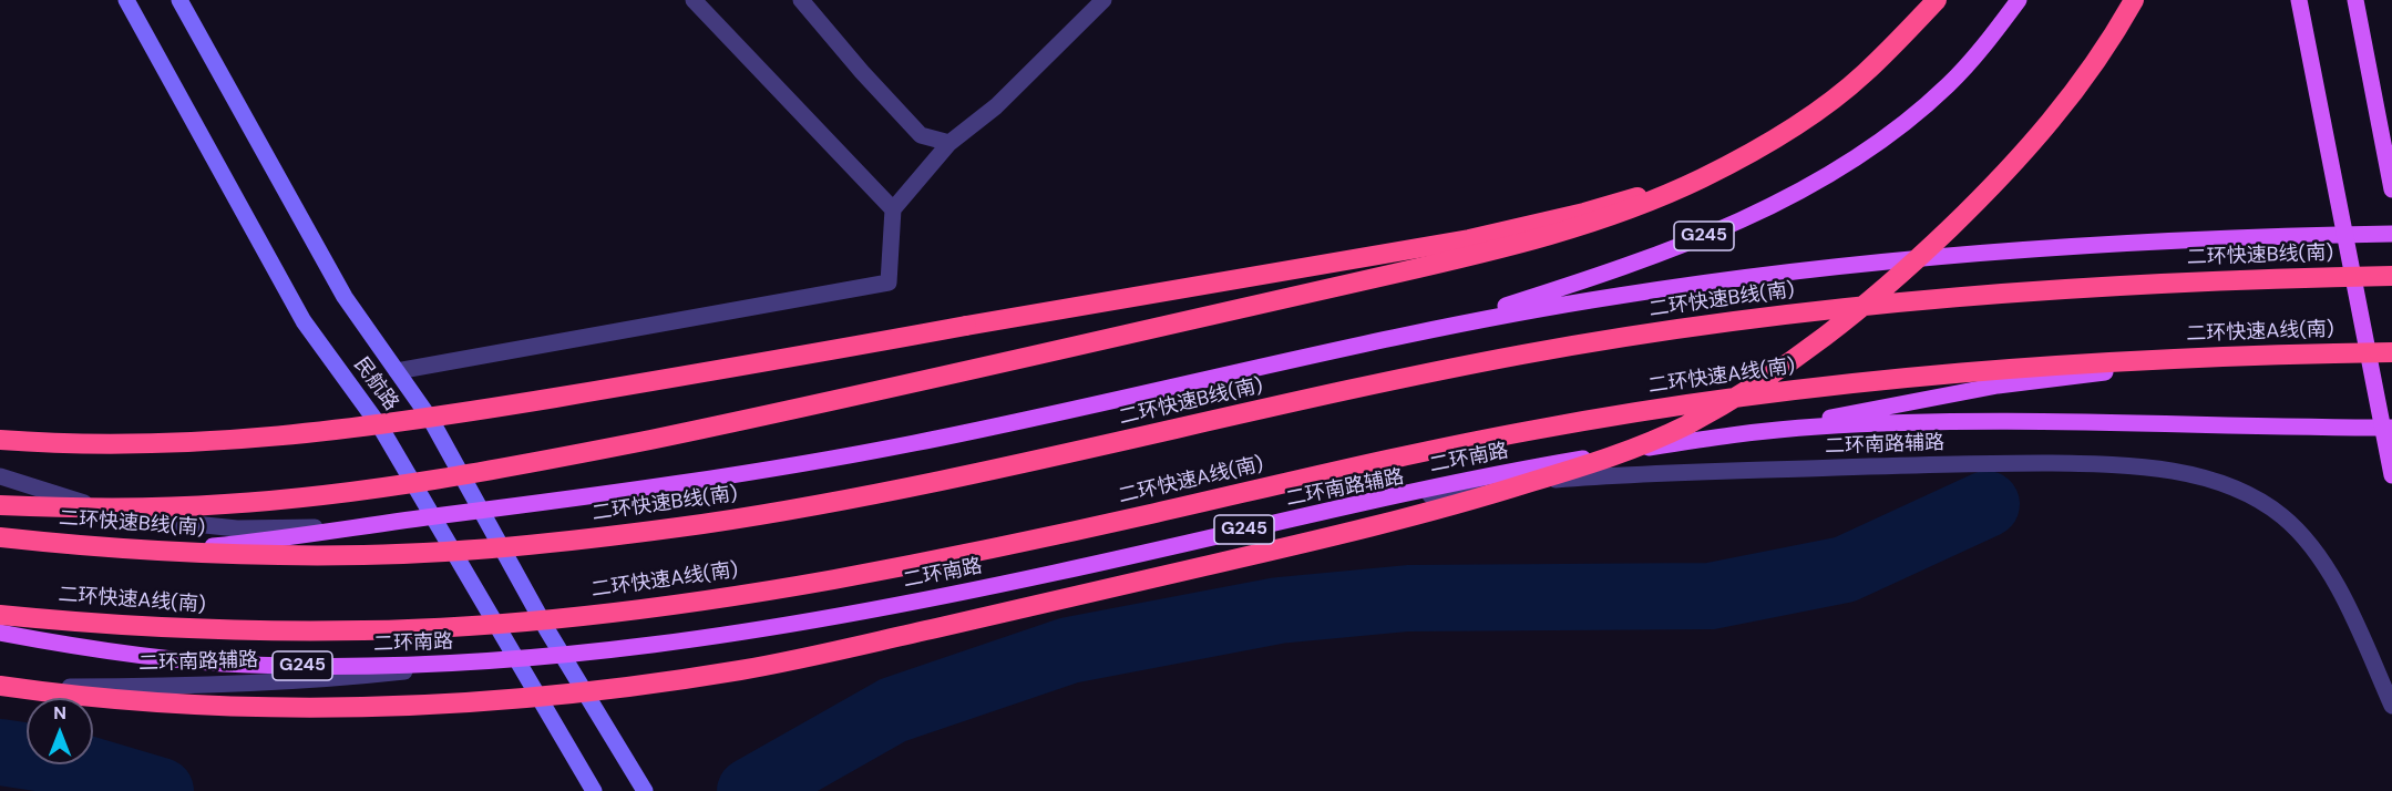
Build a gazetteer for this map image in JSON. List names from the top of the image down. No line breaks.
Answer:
{"streets":{"highway":["二环快速B线(南)","二环快速A线(南)"],"main road":["G245","民航路","二环南路"],"street":["二环南路辅路"]},"crossings":[["G245","民航路"],["民航路","二环南路辅路"],["民航路","二环南路"],["二环南路辅路","二环南路"]],"north":"top"}
